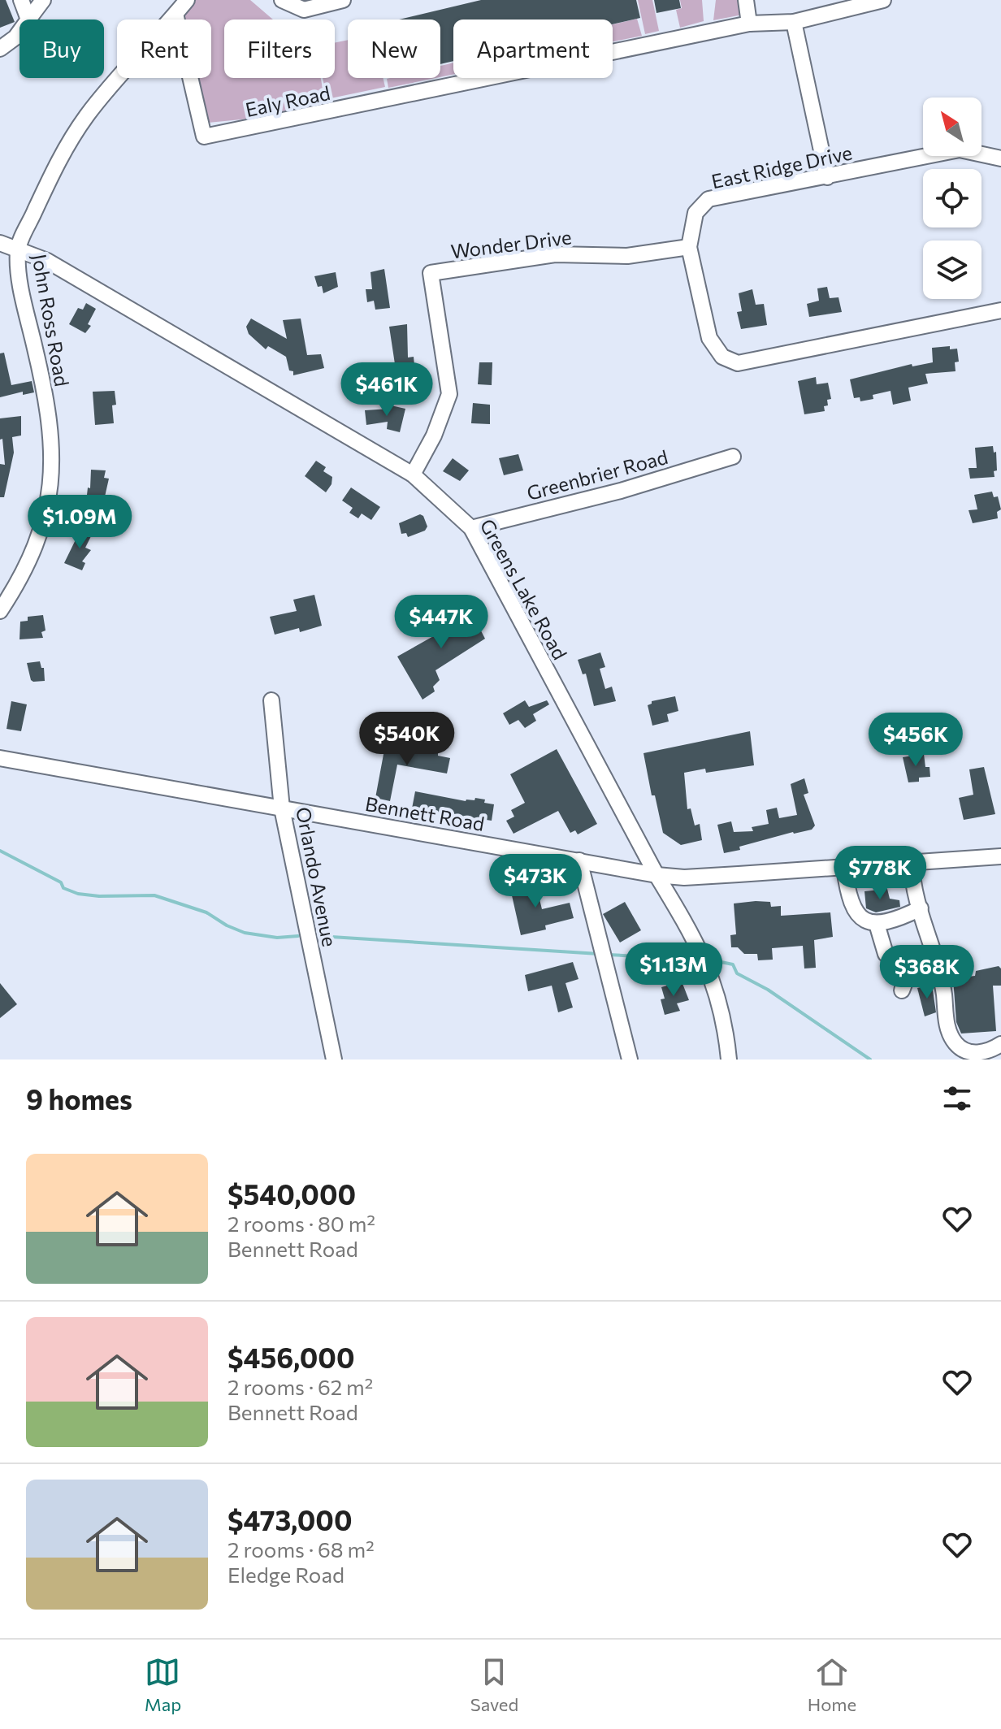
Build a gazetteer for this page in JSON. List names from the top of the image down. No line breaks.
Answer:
{"streets":{"street":["Ealy Road","East Ridge Drive","Wonder Drive","John Ross Road","Greenbrier Road","Greens Lake Road","Bennett Road","Orlando Avenue"]},"crossings":[["Ealy Road","John Ross Road"],["East Ridge Drive","Wonder Drive"],["Wonder Drive","Greens Lake Road"],["John Ross Road","Greens Lake Road"],["Greenbrier Road","Greens Lake Road"],["Greens Lake Road","Bennett Road"],["Bennett Road","Orlando Avenue"]],"north":"top left","page":{"chip":["Buy","Rent","Filters","New","Apartment"],"price":["$461K","$1.09M","$447K","$540K","$456K","$778K","$473K","$1.13M","$368K"],"heading":"9 homes","list":[{"name":"$540,000","note":"2 rooms · 80 m² · Bennett Road"},{"name":"$456,000","note":"2 rooms · 62 m² · Bennett Road"},{"name":"$473,000","note":"2 rooms · 68 m² · Eledge Road"}],"tabs":["Map","Saved","Home"]}}
